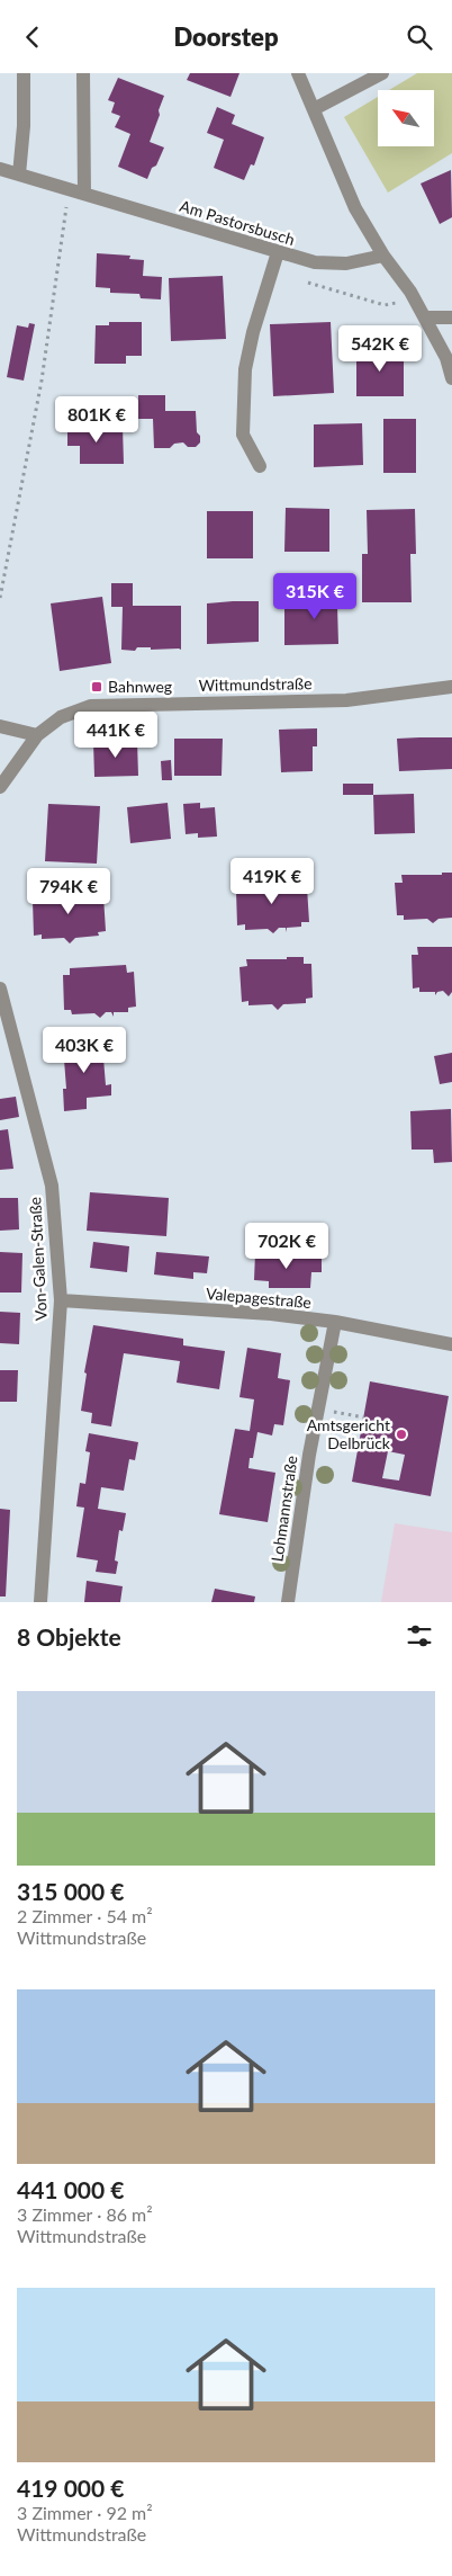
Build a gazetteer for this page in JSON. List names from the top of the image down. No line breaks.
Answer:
{"streets":{"street":["Am Pastorsbusch","Wittmundstraße","Von-Galen-Straße","Valepagestraße","Lohmannstraße"]},"crossings":[["Von-Galen-Straße","Valepagestraße"],["Valepagestraße","Lohmannstraße"]],"places":{"transit":["Bahnweg"],"other":["Amtsgericht Delbrück"]},"north":"top left","page":{"header":"Doorstep","price":["542K €","801K €","315K €","441K €","419K €","794K €","403K €","702K €"],"heading":"8 Objekte","list":[{"name":"315 000 €","note":"2 Zimmer · 54 m² · Wittmundstraße"},{"name":"441 000 €","note":"3 Zimmer · 86 m² · Wittmundstraße"},{"name":"419 000 €","note":"3 Zimmer · 92 m² · Wittmundstraße"}]}}
